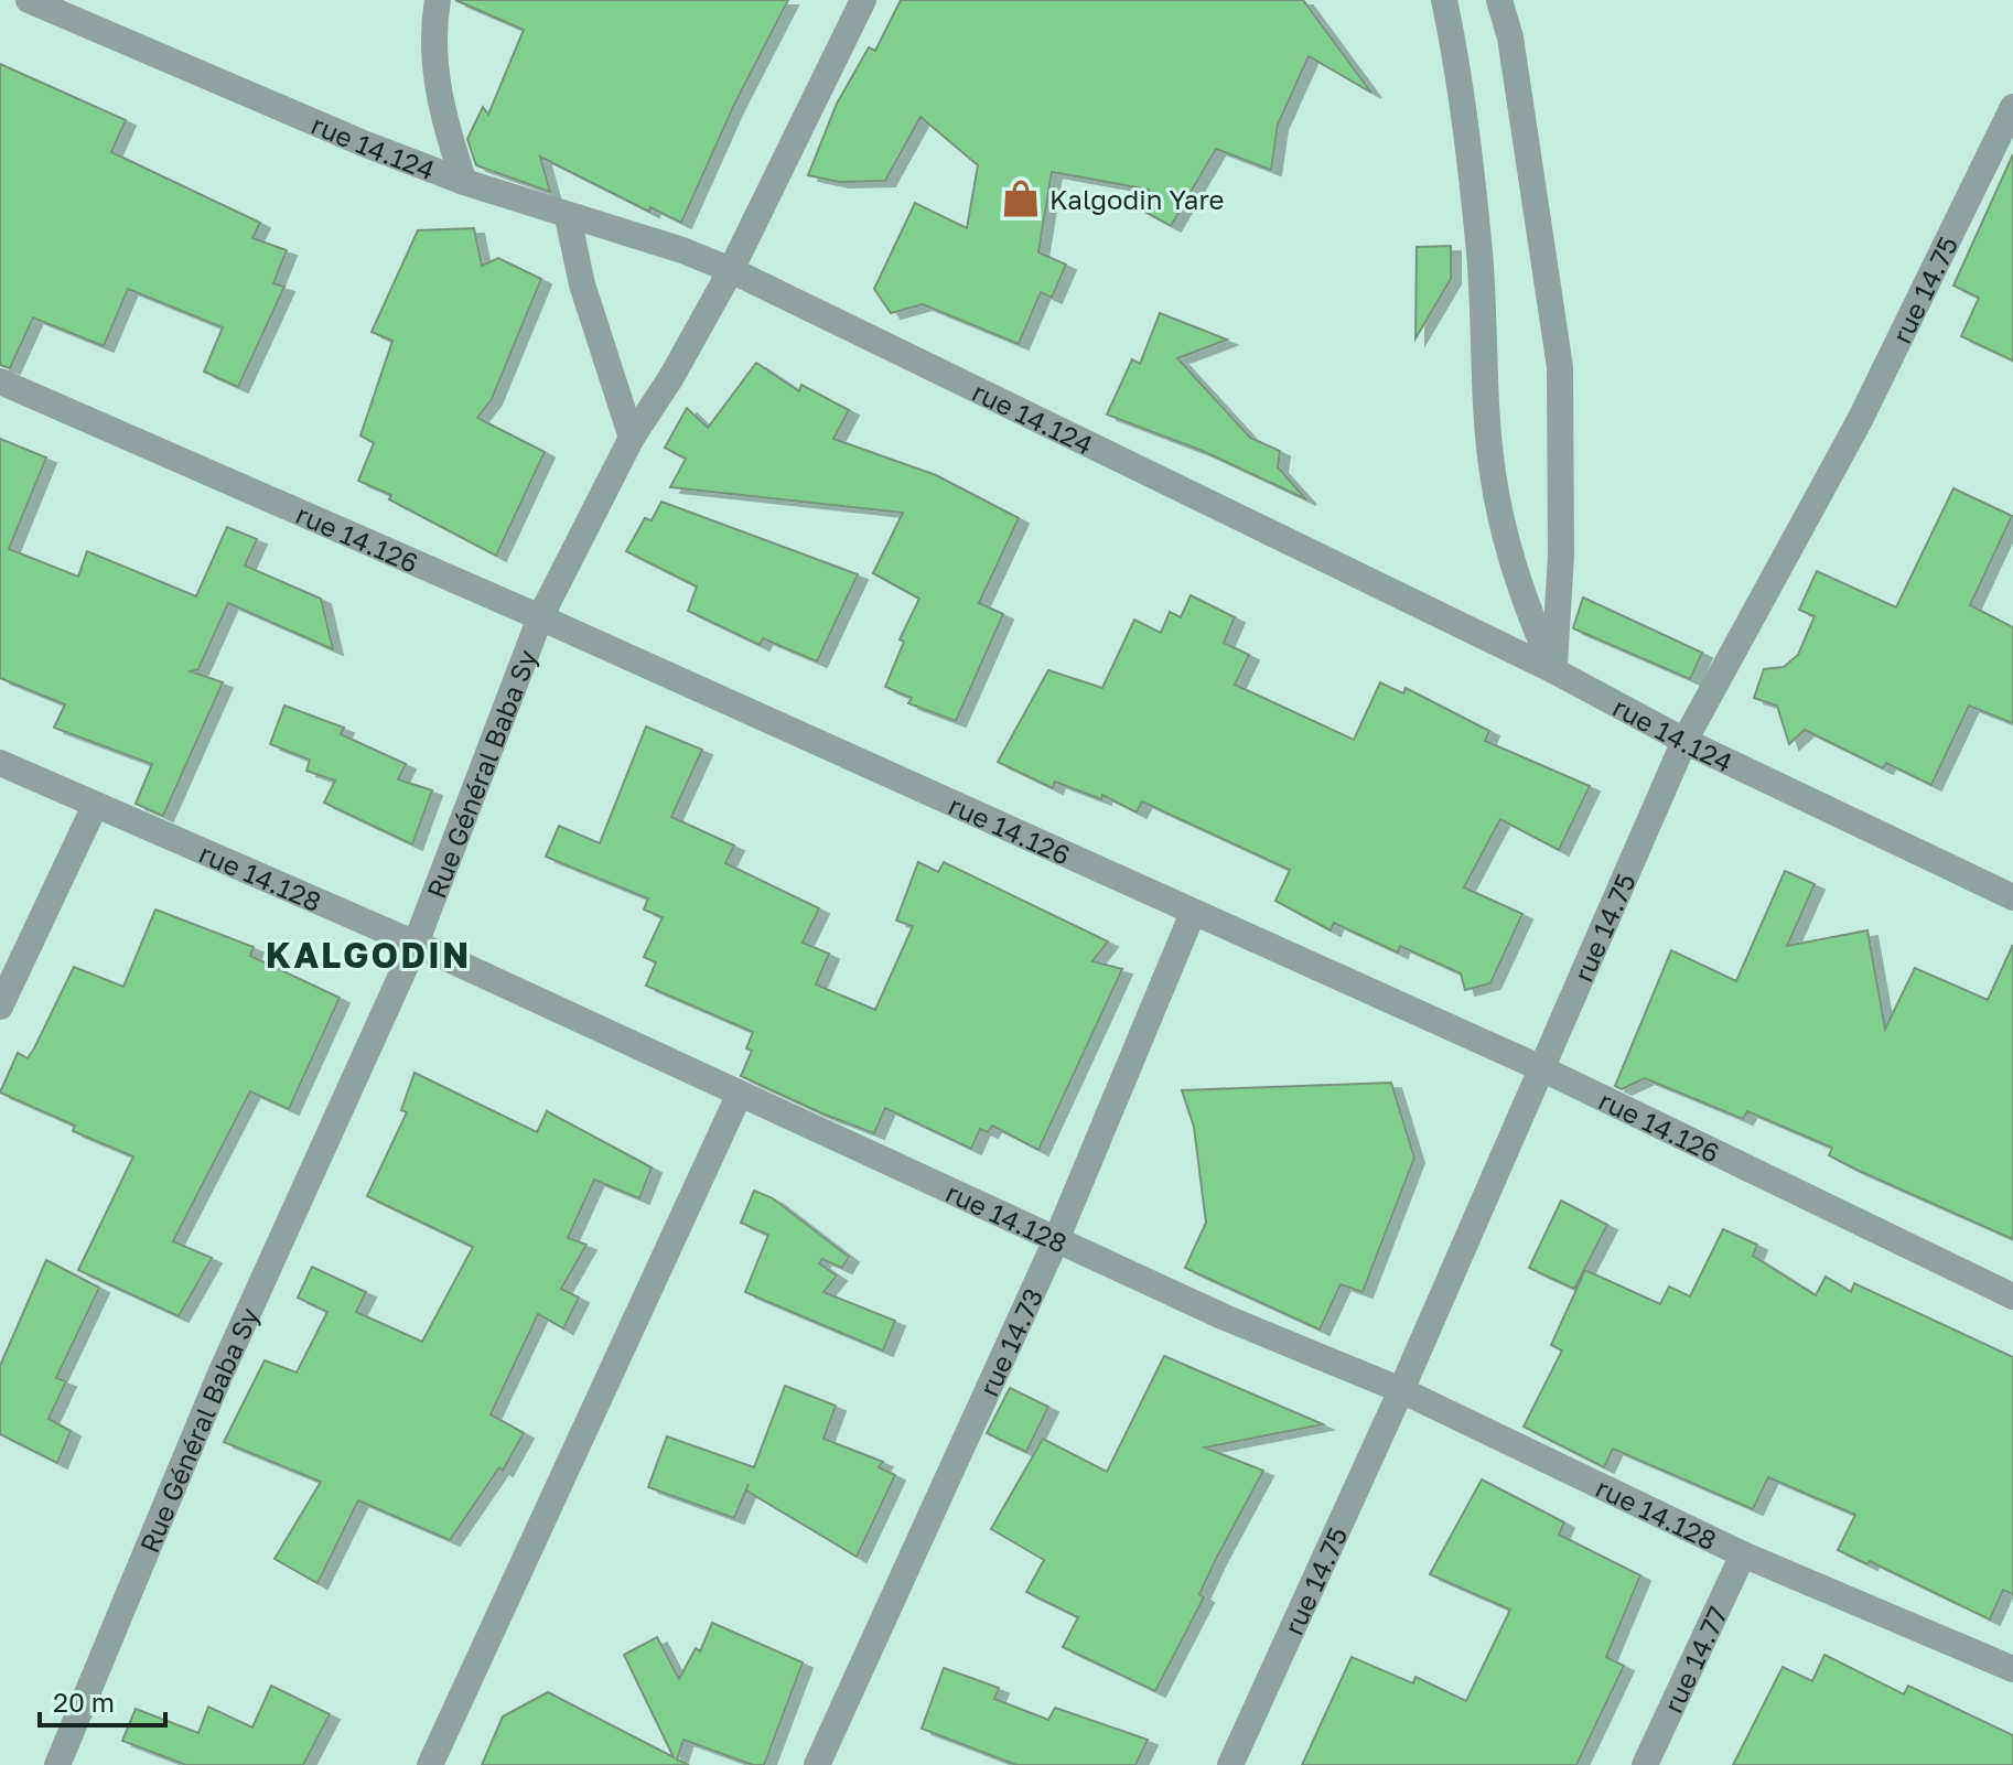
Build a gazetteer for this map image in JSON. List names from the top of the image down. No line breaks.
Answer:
{"streets":{"street":["rue 14.124","rue 14.75","rue 14.126","Rue Général Baba Sy","rue 14.128","rue 14.73","rue 14.77"]},"crossings":[["rue 14.124","rue 14.75"],["rue 14.124","Rue Général Baba Sy"],["rue 14.75","rue 14.126"],["rue 14.75","rue 14.128"],["rue 14.126","Rue Général Baba Sy"],["rue 14.126","rue 14.73"],["Rue Général Baba Sy","rue 14.128"],["rue 14.128","rue 14.73"],["rue 14.128","rue 14.77"]],"districts":["KALGODIN"],"places":{"shop":["Kalgodin Yare"]},"scale_bar":"20 m"}
